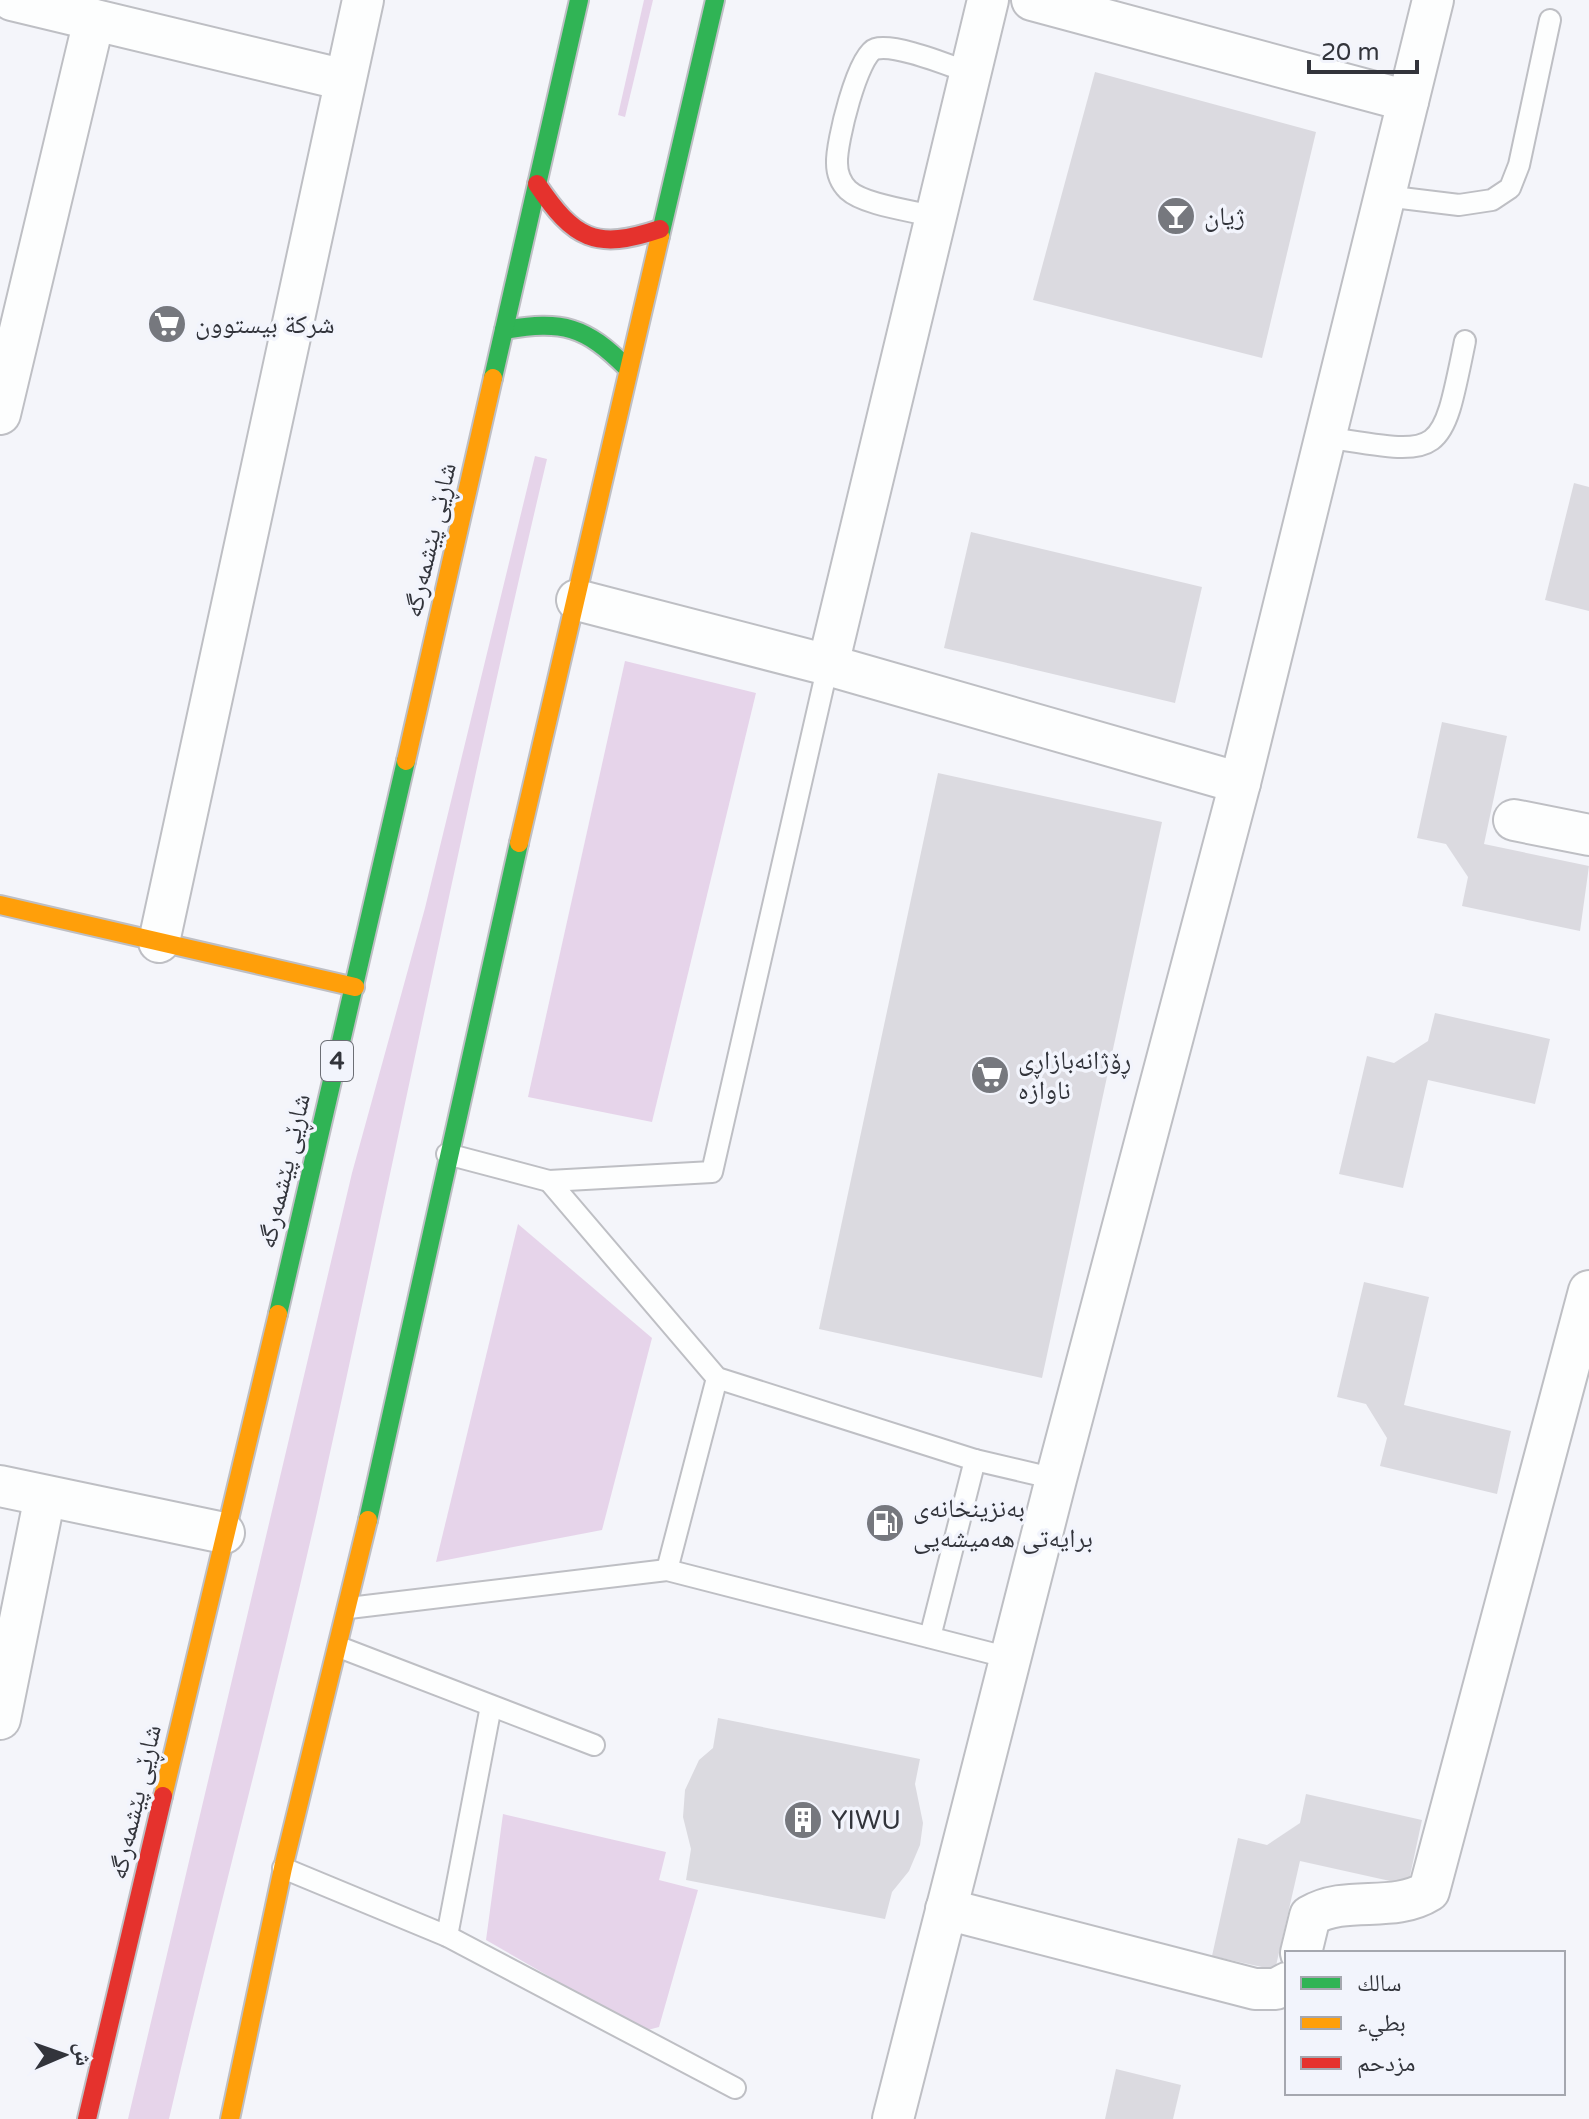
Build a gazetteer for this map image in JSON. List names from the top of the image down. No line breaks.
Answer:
{"streets":{"main road":["شاڕێی پێشمەرگە","4"]},"places":{"bar":["ژیان"],"supermarket":["شرکة بیستوون","ڕۆژانەبازاڕی ناوازە"],"fuel station":["بەنزینخانەی برایەتی هەمیشەیی"],"building":["YIWU"]},"legend":["سالك","بطيء","مزدحم"],"scale_bar":"20 m","north":"right"}
